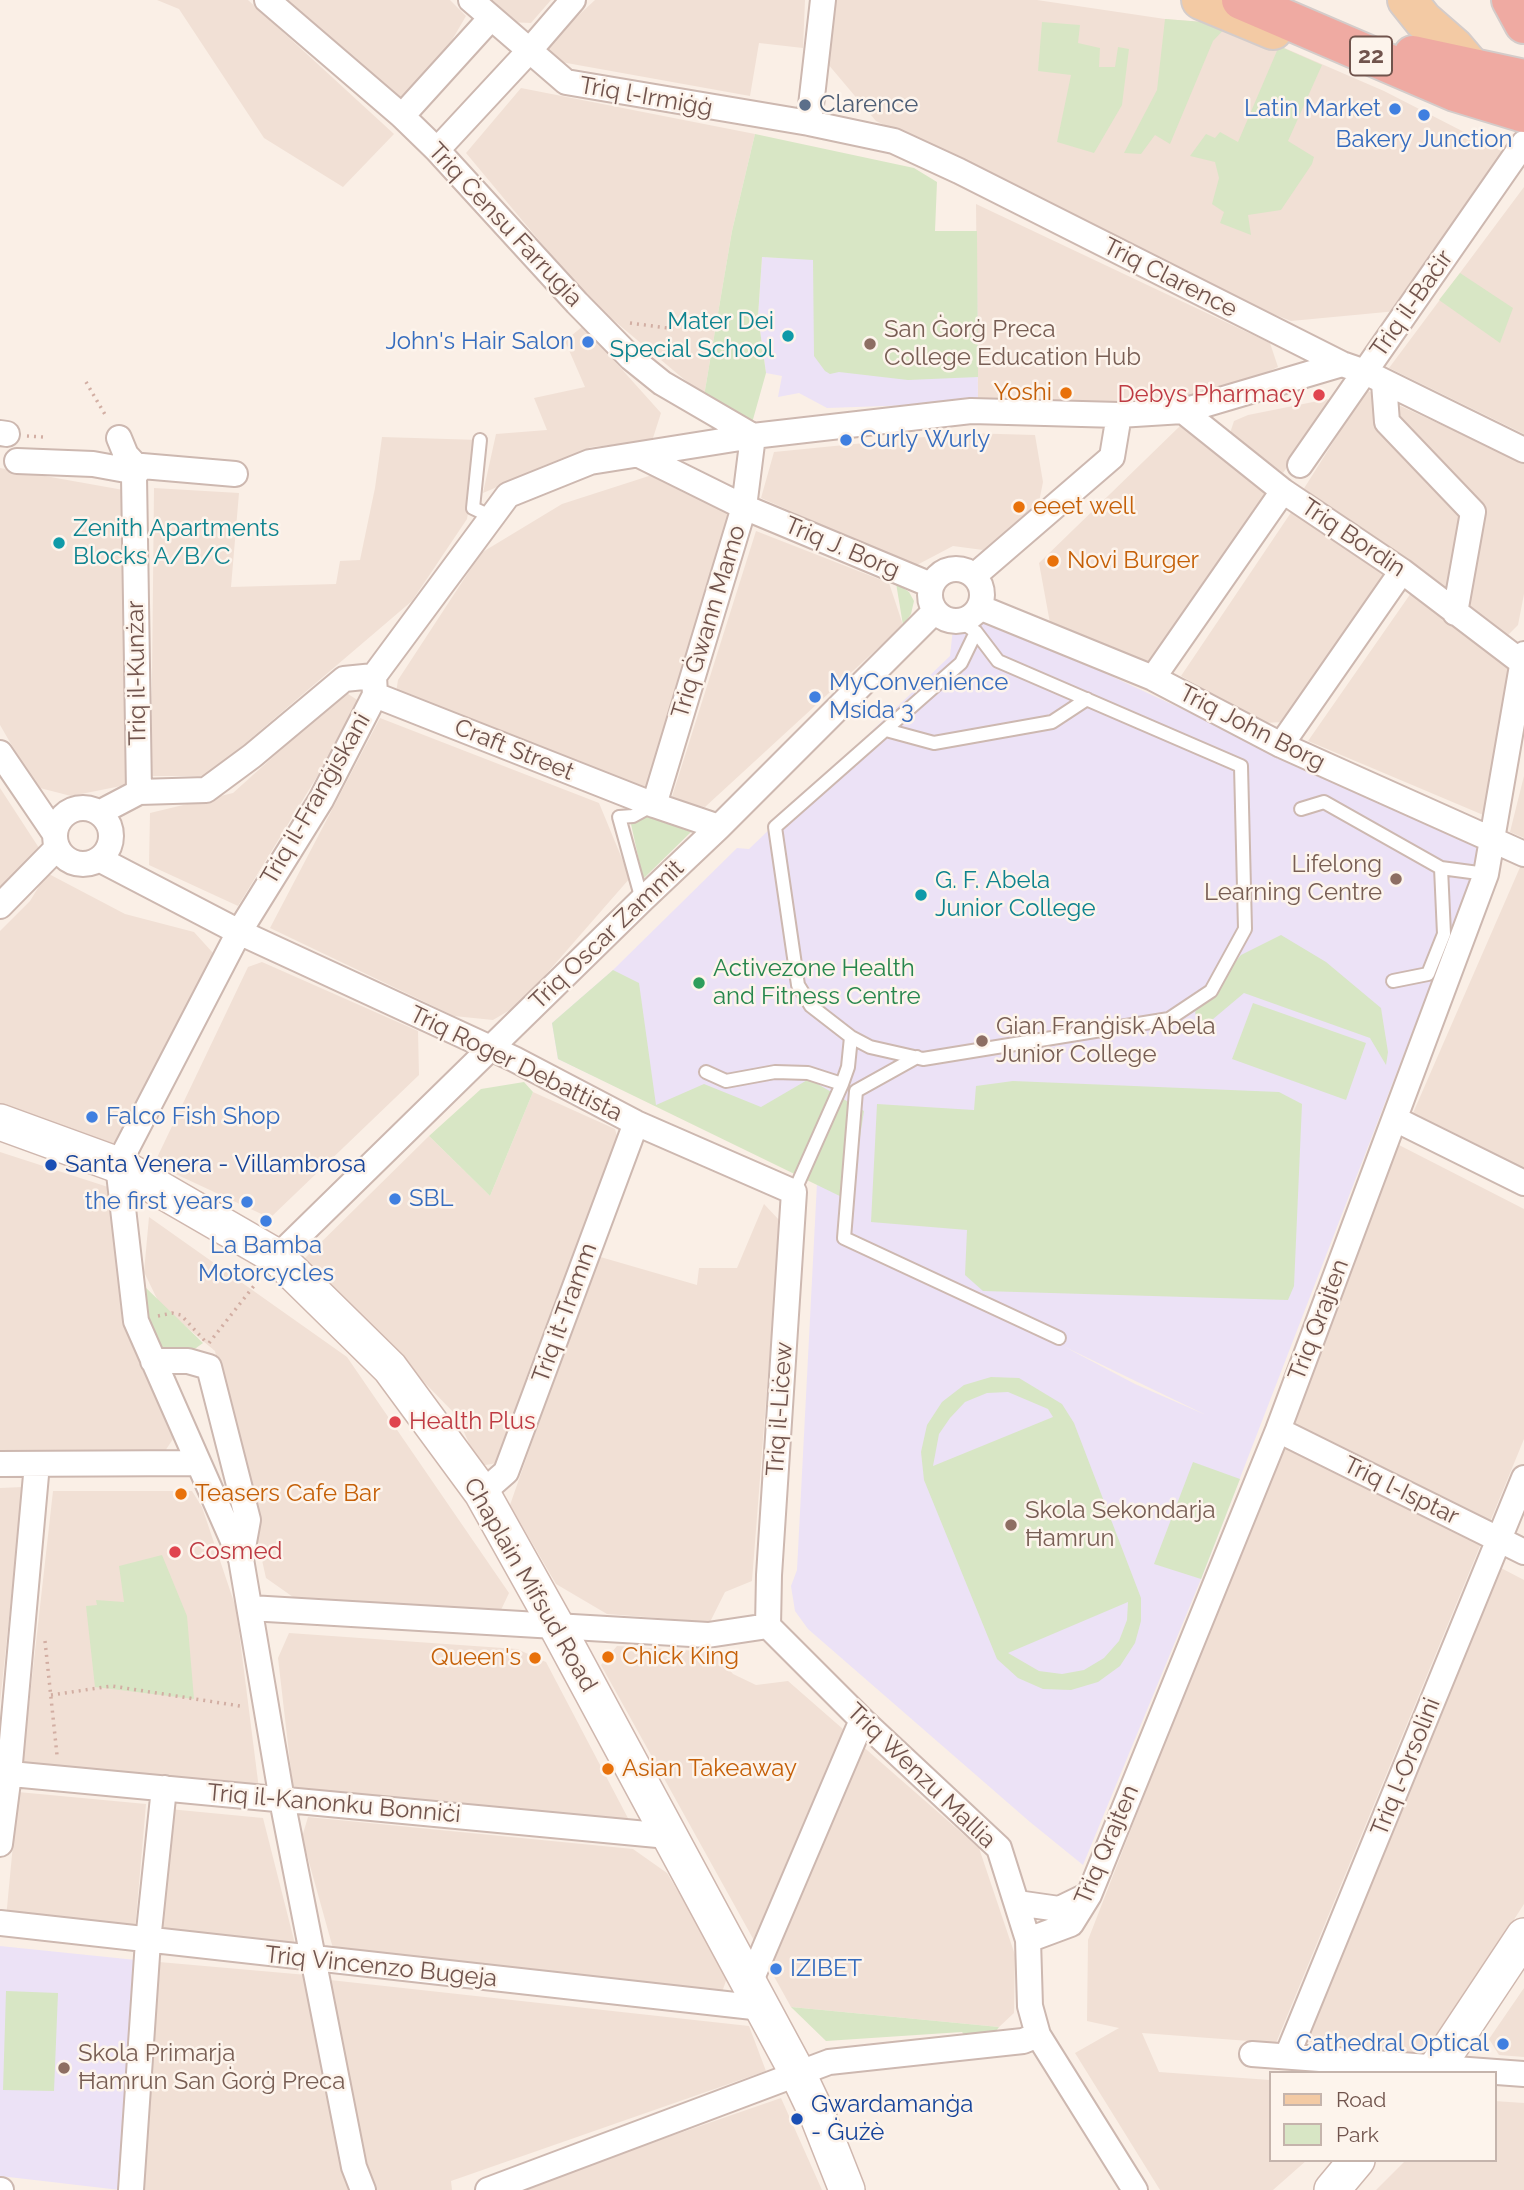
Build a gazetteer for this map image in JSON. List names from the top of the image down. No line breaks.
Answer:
{"streets":{"highway":["22"],"street":["Triq l-Irmiġġ","Triq Ċensu Farrugia","Triq Clarence","Triq il-Baċir","Triq Bordin","Triq J. Borg","Triq Ġwann Mamo","Triq il-Kunżar","Triq John Borg","Craft Street","Triq il-Franġiskani","Triq Oscar Zammit","Triq Roger Debattista","Triq it-Tramm","Triq Qrajten","Triq il-Liċew","Triq l-Isptar","Chaplain Mifsud Road","Triq l-Orsolini","Triq Wenzu Mallia","Triq il-Kanonku Bonniċi","Triq Vincenzo Bugeja"]},"crossings":[["22","Triq il-Baċir"],["Triq l-Irmiġġ","Triq Clarence"],["Triq Ċensu Farrugia","Triq Ġwann Mamo"],["Triq Ċensu Farrugia","Triq il-Franġiskani"],["Triq Clarence","Triq il-Baċir"],["Triq Clarence","Triq il-Franġiskani"],["Triq il-Baċir","Triq il-Franġiskani"],["Triq Bordin","Triq il-Franġiskani"],["Triq Bordin","Triq Qrajten"],["Triq J. Borg","Triq Ġwann Mamo"],["Triq J. Borg","Triq John Borg"],["Triq J. Borg","Triq il-Franġiskani"],["Triq J. Borg","Triq Oscar Zammit"],["Triq Ġwann Mamo","Craft Street"],["Triq Ġwann Mamo","Triq il-Franġiskani"],["Triq John Borg","Triq Oscar Zammit"],["Triq John Borg","Triq Qrajten"],["Craft Street","Triq il-Franġiskani"],["Craft Street","Triq Oscar Zammit"],["Triq il-Franġiskani","Triq Roger Debattista"],["Triq il-Franġiskani","Chaplain Mifsud Road"],["Triq Oscar Zammit","Triq Roger Debattista"],["Triq Oscar Zammit","Chaplain Mifsud Road"],["Triq Roger Debattista","Triq it-Tramm"],["Triq Roger Debattista","Triq il-Liċew"],["Triq it-Tramm","Chaplain Mifsud Road"],["Triq Qrajten","Triq l-Isptar"],["Triq Qrajten","Triq Wenzu Mallia"],["Triq il-Liċew","Triq Wenzu Mallia"],["Triq l-Isptar","Triq l-Orsolini"],["Chaplain Mifsud Road","Triq il-Kanonku Bonniċi"],["Chaplain Mifsud Road","Triq Vincenzo Bugeja"]],"places":["Clarence","Latin Market","Bakery Junction","Mater Dei Special School","John's Hair Salon","San Ġorġ Preca College Education Hub","Yoshi","Debys Pharmacy","Curly Wurly","eeet well","Zenith Apartments Blocks A/B/C","Novi Burger","MyConvenience Msida 3","Lifelong Learning Centre","G. F. Abela Junior College","Activezone Health and Fitness Centre","Gian Franġisk Abela Junior College","Falco Fish Shop","Santa Venera - Villambrosa","SBL","the first years","La Bamba Motorcycles","Health Plus","Teasers Cafe Bar","Skola Sekondarja Ħamrun","Cosmed","Chick King","Queen's","Asian Takeaway","IZIBET","Cathedral Optical","Skola Primarja Ħamrun San Ġorġ Preca","Gwardamanġa - Ġużè"],"legend":["Road","Park"]}
